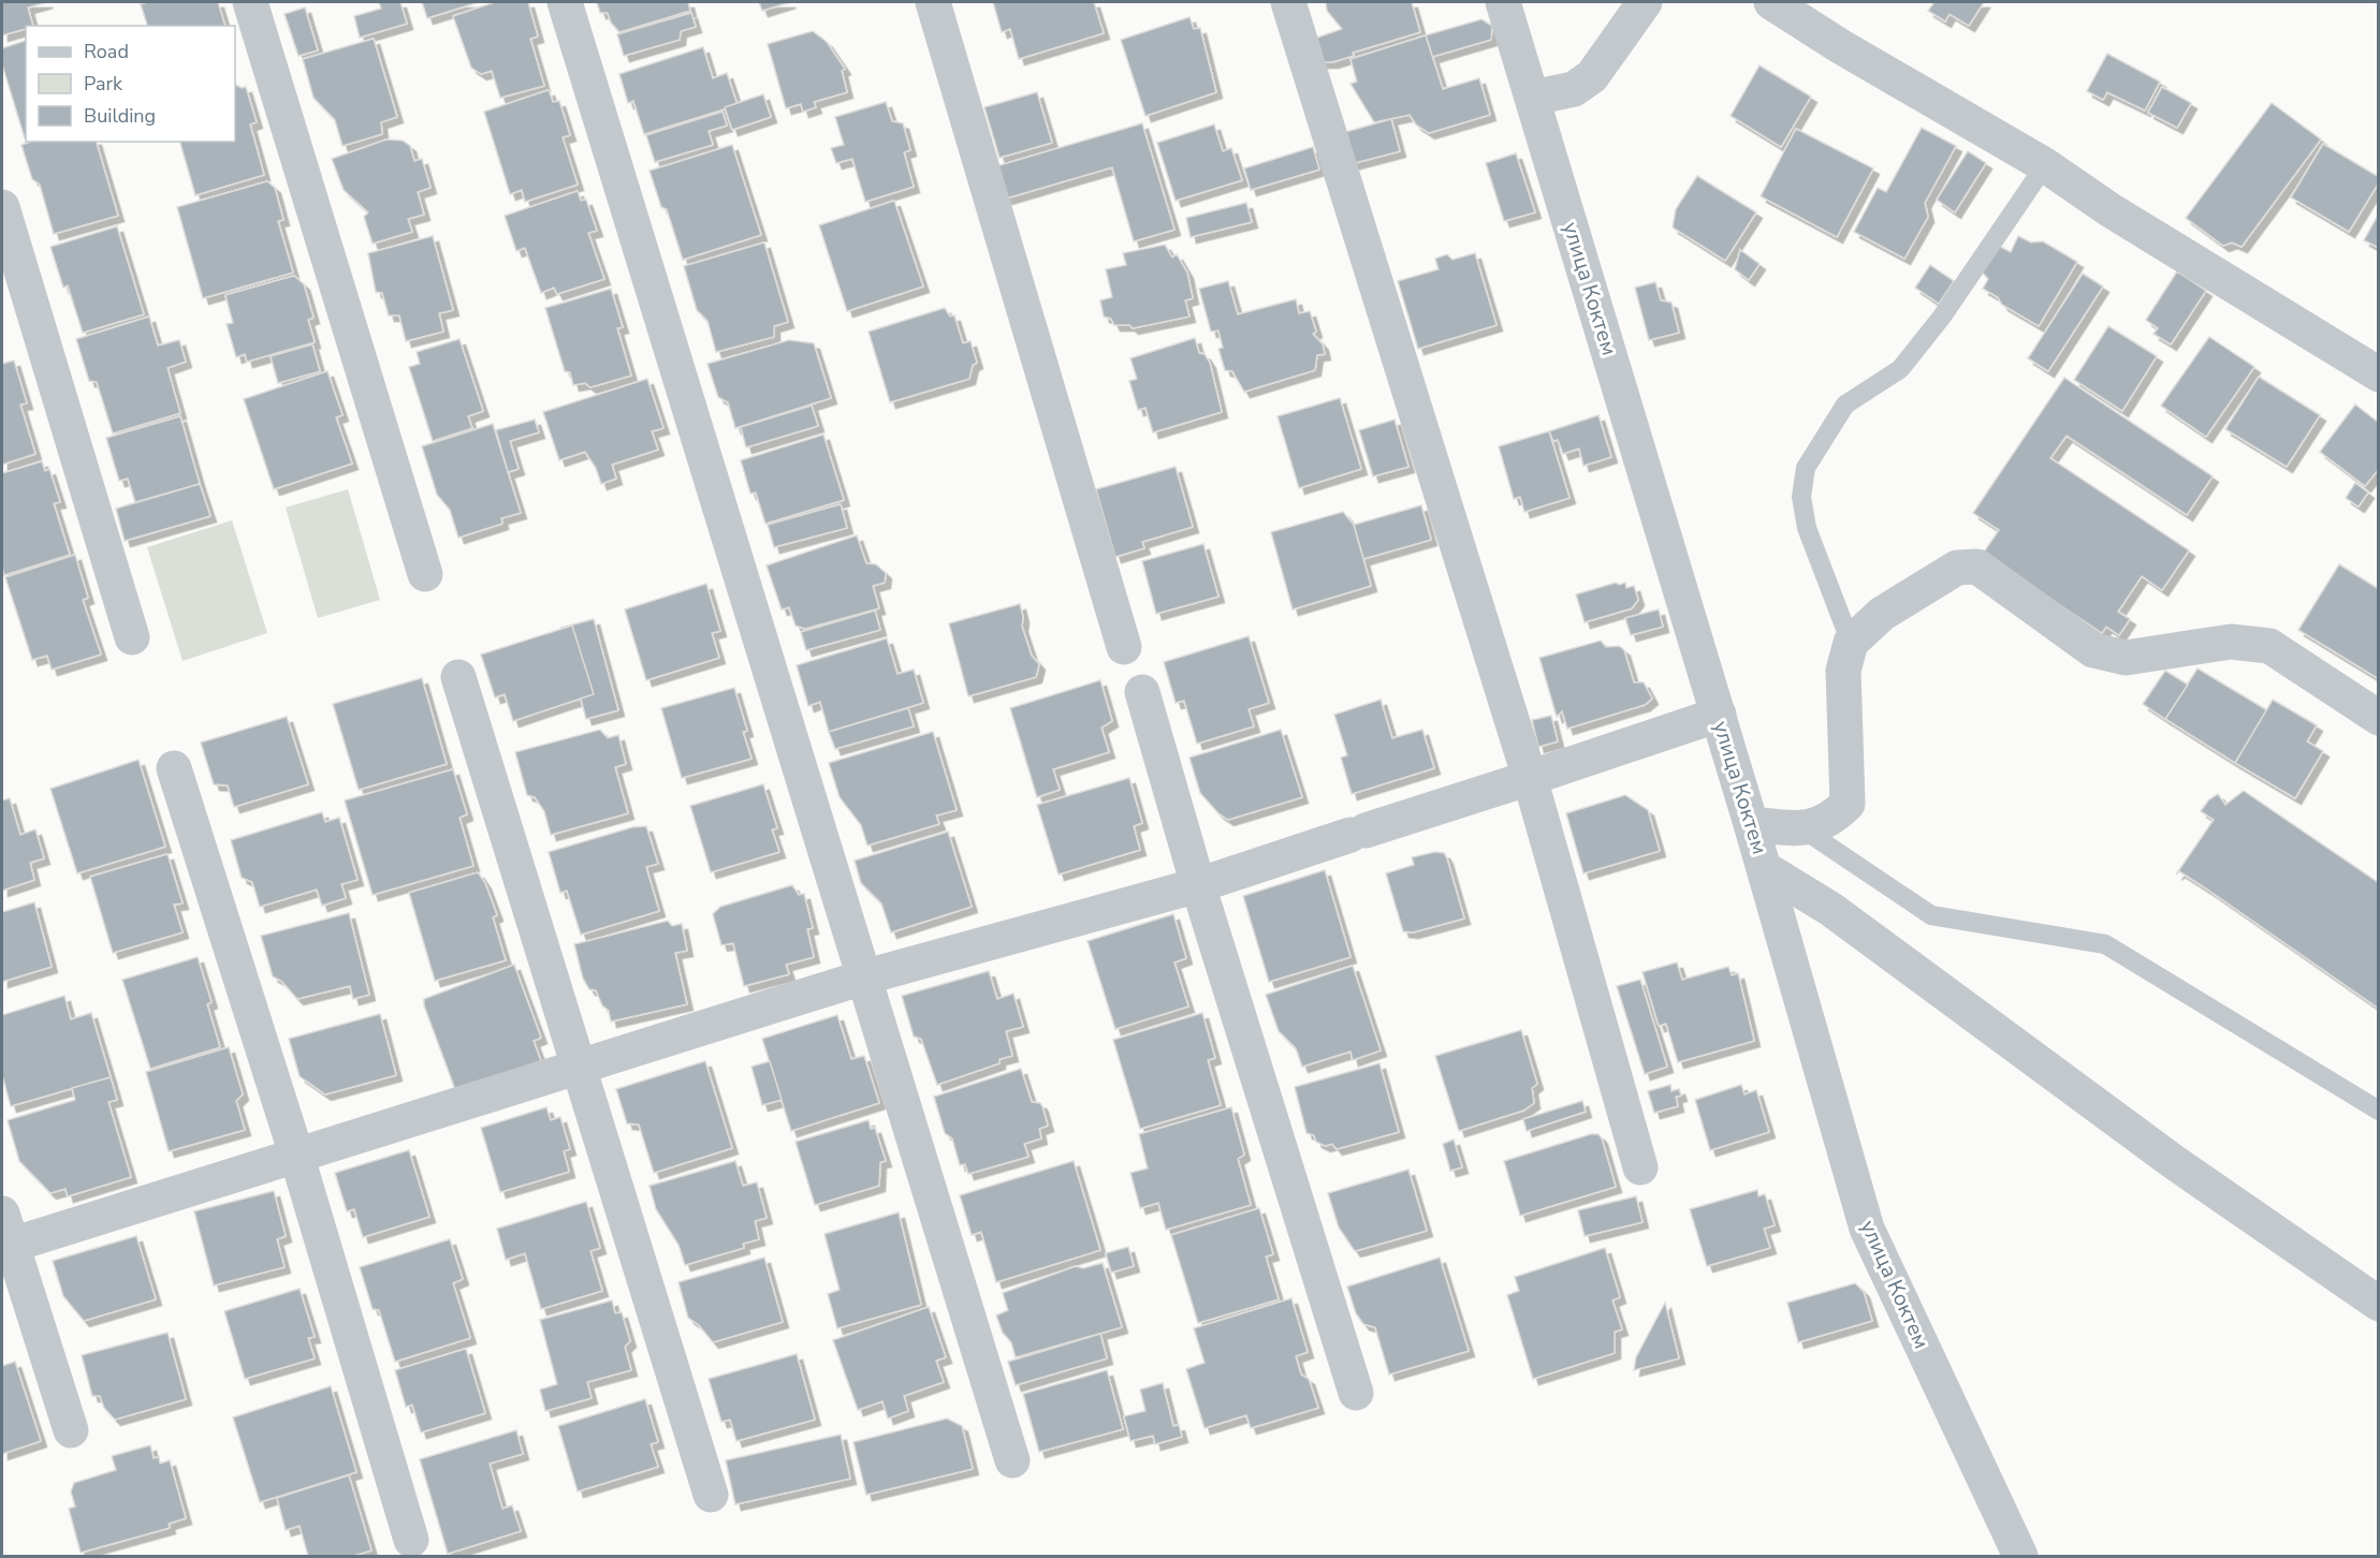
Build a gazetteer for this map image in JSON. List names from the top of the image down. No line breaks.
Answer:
{"streets":{"street":["улица Коктем"]},"legend":["Road","Park","Building"]}
